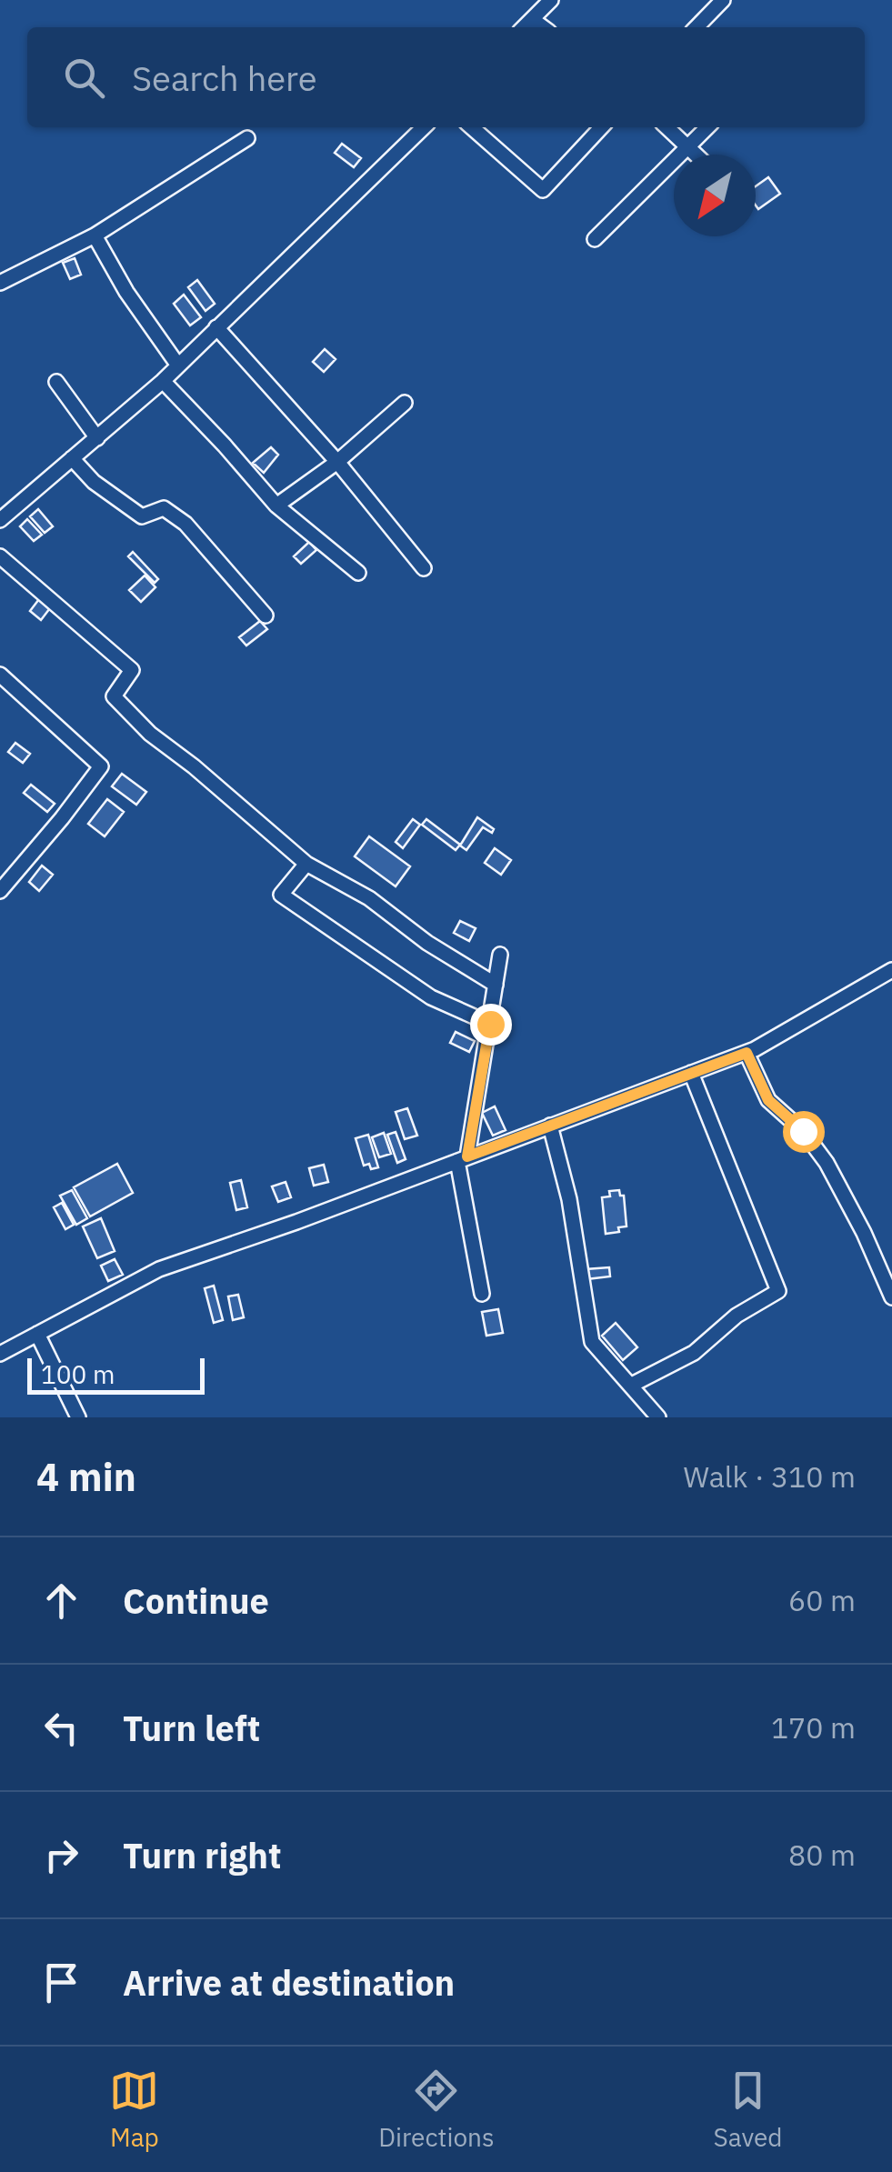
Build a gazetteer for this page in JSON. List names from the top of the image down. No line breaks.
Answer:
{"scale_bar":"100 m","north":"bottom left","page":{"search":"Search here","scale":"100 m","heading":["4 min","Walk · 310 m"],"list":[["Continue","60 m"],["Turn left","170 m"],["Turn right","80 m"],"Arrive at destination"],"nav":["Map","Directions","Saved"]}}
